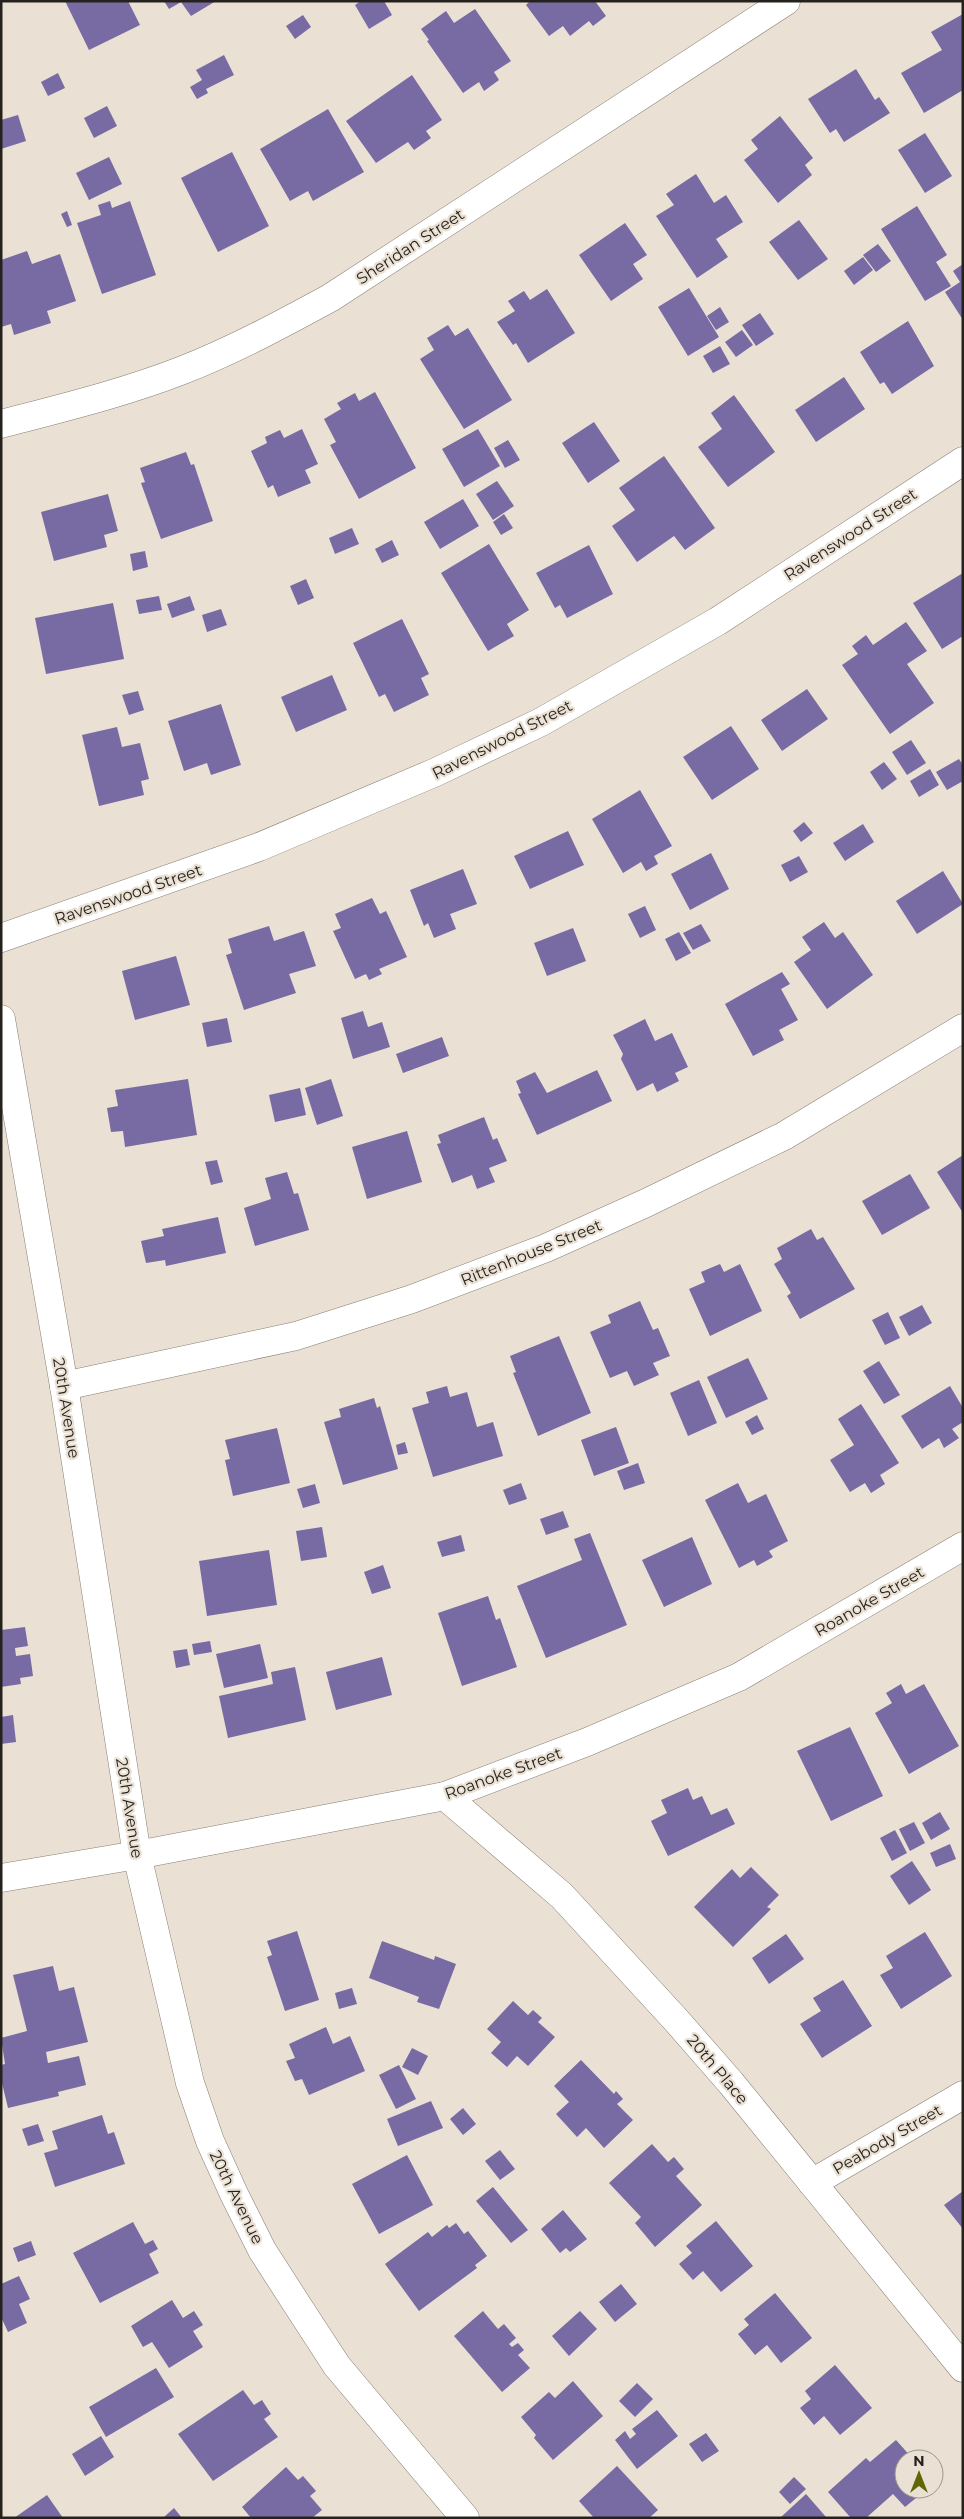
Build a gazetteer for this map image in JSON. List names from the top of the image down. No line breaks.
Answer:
{"streets":{"street":["Sheridan Street","Ravenswood Street","Rittenhouse Street","20th Avenue","Roanoke Street","20th Place","Peabody Street"]},"crossings":[["Rittenhouse Street","20th Avenue"],["20th Avenue","Roanoke Street"],["Roanoke Street","20th Place"],["20th Place","Peabody Street"]],"north":"top"}
